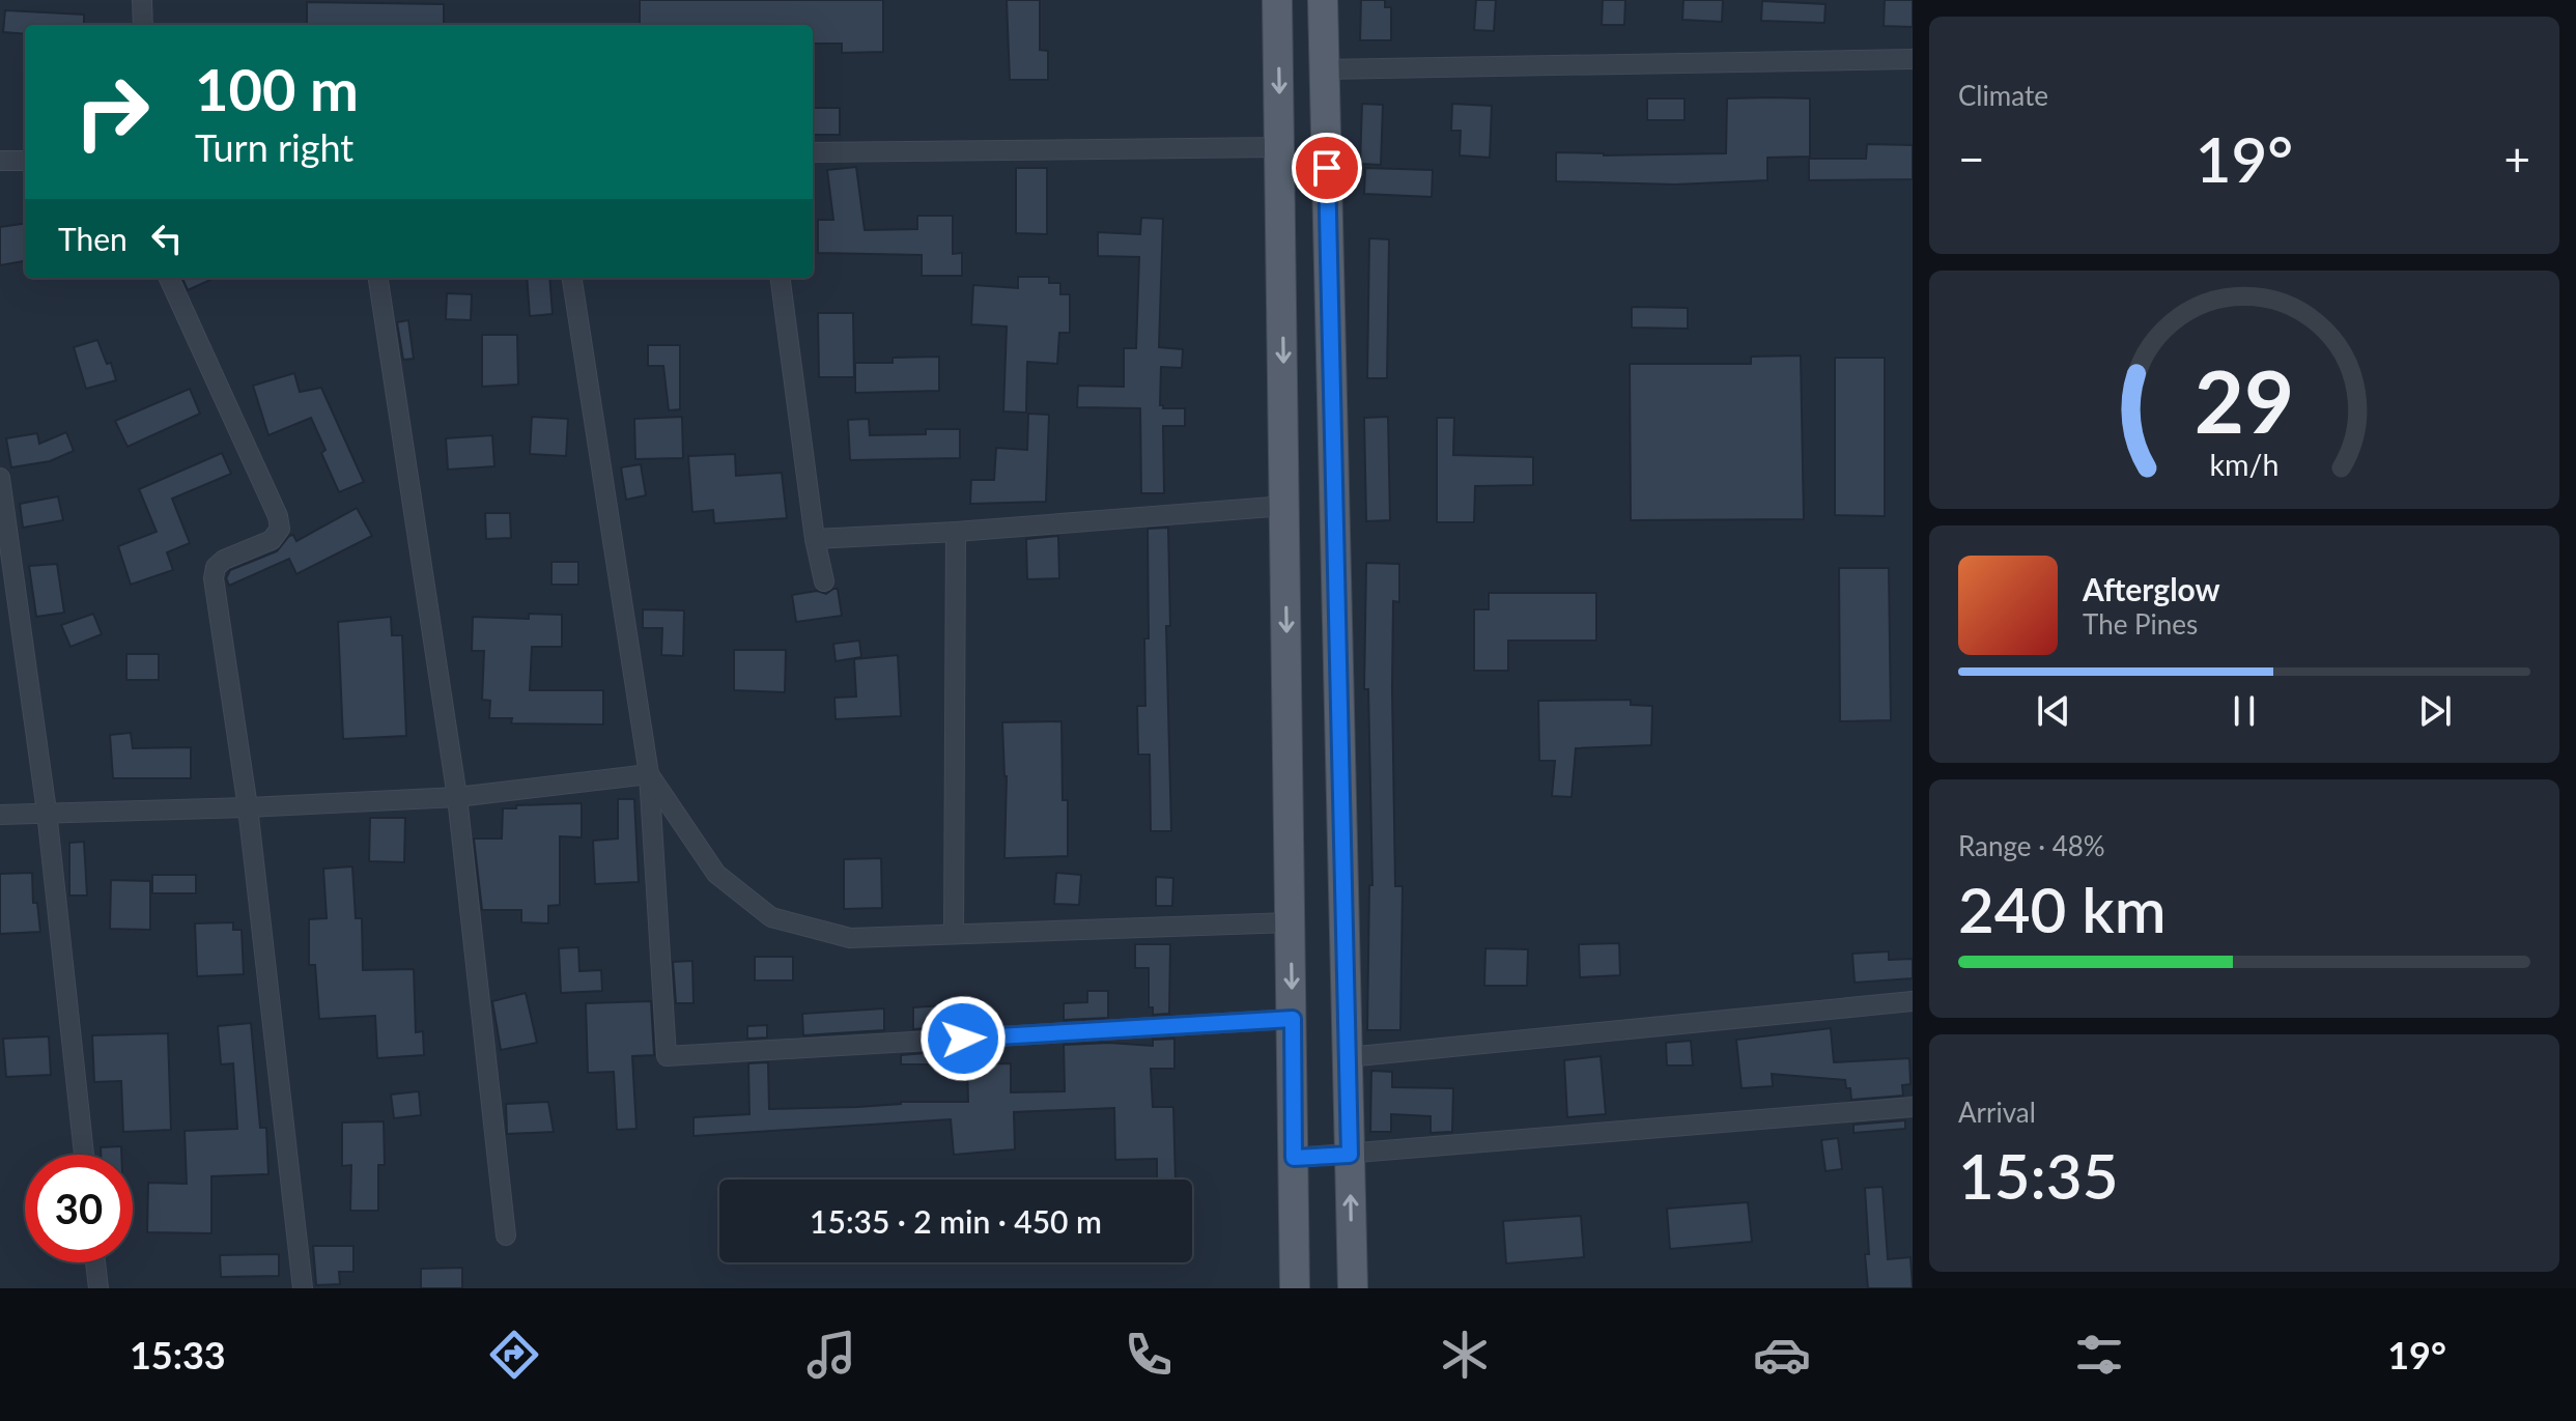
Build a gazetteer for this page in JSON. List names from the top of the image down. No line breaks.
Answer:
{"page":{"tile":["Climate",["Range · 48%","240 km"],["Arrival","15:35"]],"turn":["100 m","Turn right"],"heat":["−","19°","+"],"then":"Then","song":["Afterglow","The Pines"],"limit":"30","trip":"15:35 · 2 min · 450 m","tabs":["15:33","19°"],"gauge":["29","km/h"]}}
